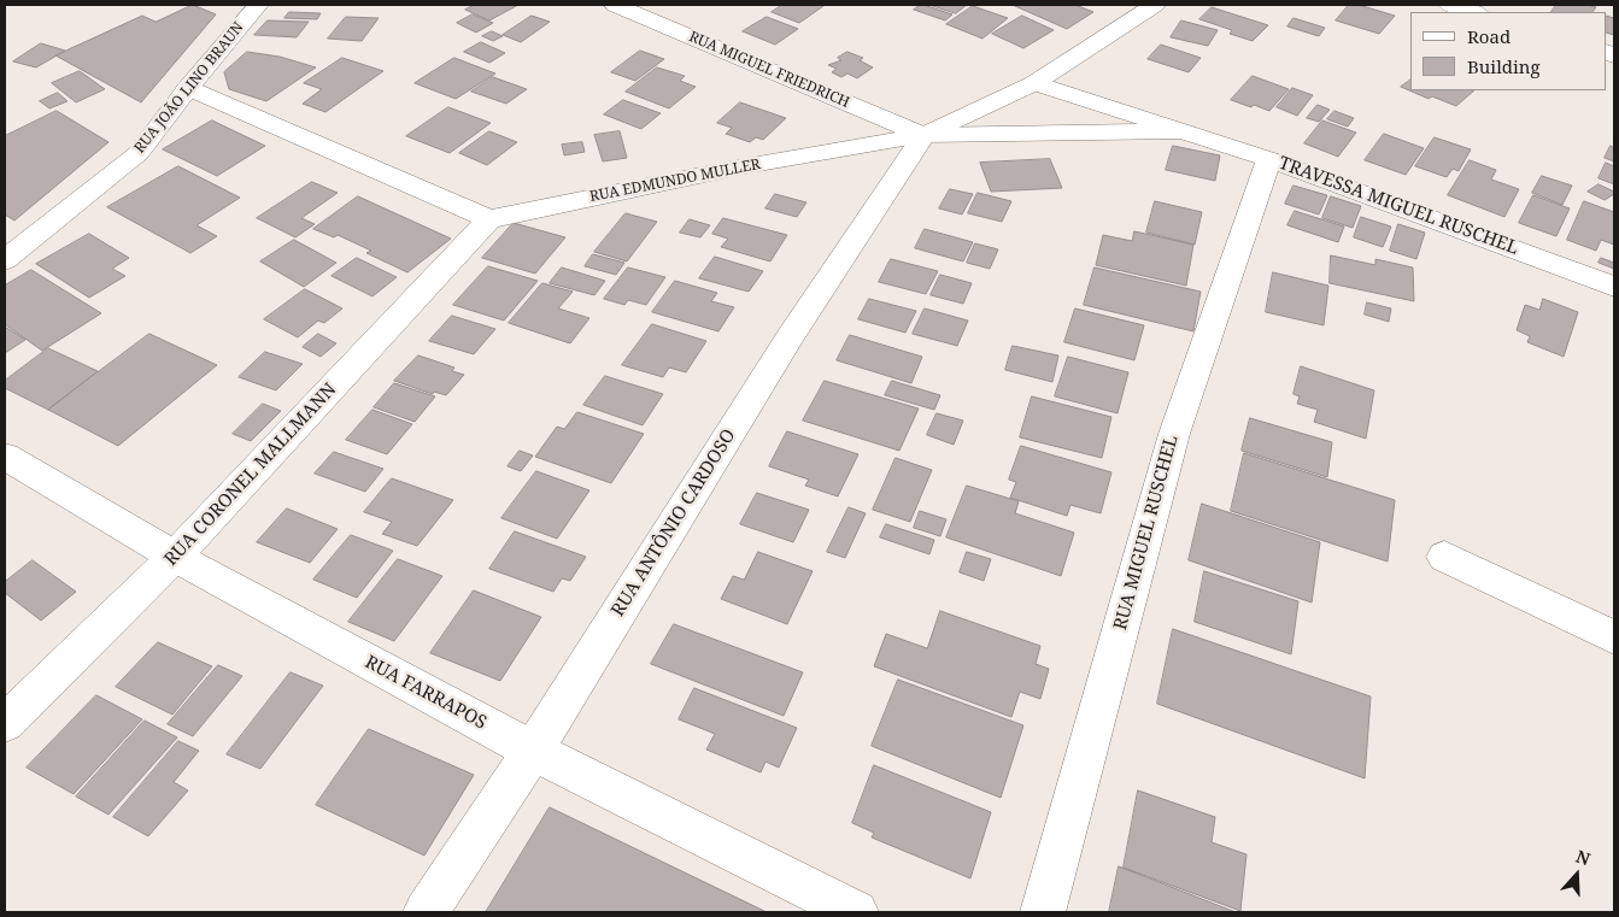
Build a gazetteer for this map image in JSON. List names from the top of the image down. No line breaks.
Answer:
{"streets":{"street":["RUA MIGUEL FRIEDRICH","RUA JOÃO LINO BRAUN","RUA EDMUNDO MULLER","TRAVESSA MIGUEL RUSCHEL","RUA CORONEL MALLMANN","RUA ANTÔNIO CARDOSO","RUA MIGUEL RUSCHEL","RUA FARRAPOS"]},"crossings":[["RUA MIGUEL FRIEDRICH","RUA EDMUNDO MULLER"],["RUA MIGUEL FRIEDRICH","TRAVESSA MIGUEL RUSCHEL"],["RUA MIGUEL FRIEDRICH","RUA ANTÔNIO CARDOSO"],["RUA EDMUNDO MULLER","TRAVESSA MIGUEL RUSCHEL"],["RUA EDMUNDO MULLER","RUA CORONEL MALLMANN"],["RUA EDMUNDO MULLER","RUA ANTÔNIO CARDOSO"],["TRAVESSA MIGUEL RUSCHEL","RUA ANTÔNIO CARDOSO"],["TRAVESSA MIGUEL RUSCHEL","RUA MIGUEL RUSCHEL"],["RUA CORONEL MALLMANN","RUA FARRAPOS"],["RUA ANTÔNIO CARDOSO","RUA FARRAPOS"]],"legend":["Road","Building"],"north":"top"}
